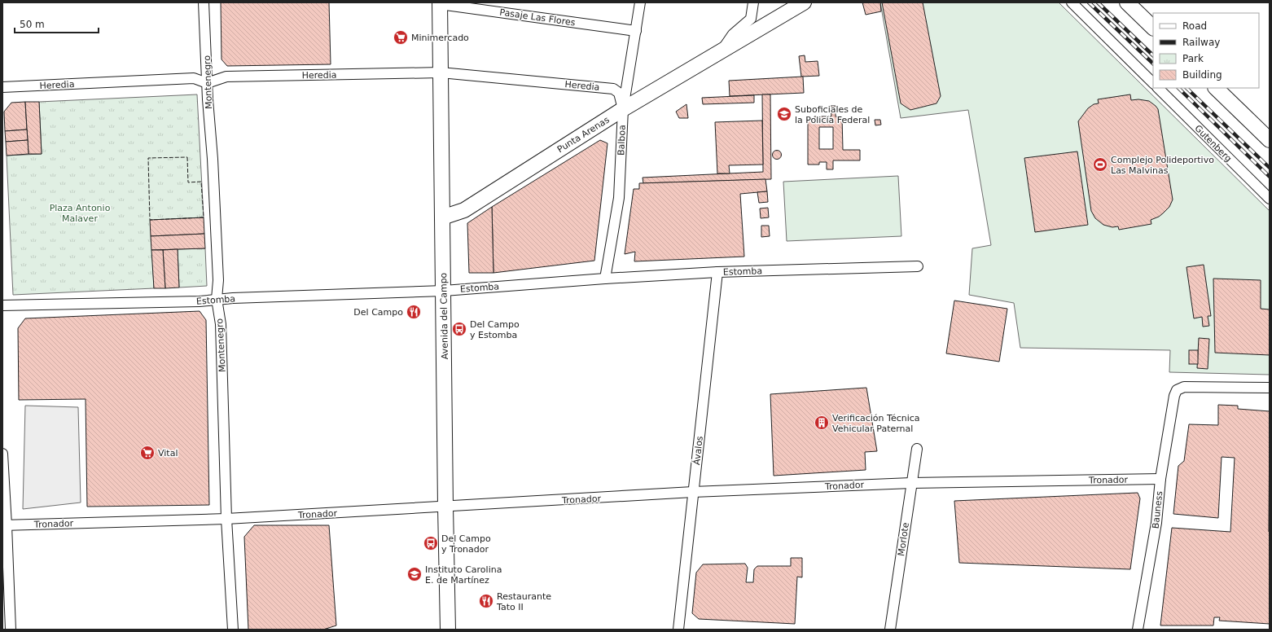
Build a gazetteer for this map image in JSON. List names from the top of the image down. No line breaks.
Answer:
{"streets":{"main road":["Punta Arenas","Avenida del Campo"],"street":["Pasaje Las Flores","Heredia","Montenegro","Balboa","Gutenberg","Estomba","Ávalos","Tronador","Bauness","Morlote"]},"crossings":[["Pasaje Las Flores","Balboa"],["Pasaje Las Flores","Avenida del Campo"],["Heredia","Montenegro"],["Heredia","Punta Arenas"],["Heredia","Balboa"],["Heredia","Avenida del Campo"],["Montenegro","Estomba"],["Montenegro","Tronador"],["Punta Arenas","Balboa"],["Punta Arenas","Avenida del Campo"],["Balboa","Estomba"],["Estomba","Avenida del Campo"],["Estomba","Ávalos"],["Avenida del Campo","Tronador"],["Ávalos","Tronador"],["Tronador","Bauness"],["Tronador","Morlote"]],"parks":["Plaza Antonio Malaver"],"places":{"supermarket":["Minimercado","Vital"],"school or university":["Suboficiales de la Policía Federal","Instituto Carolina E. de Martínez"],"sports":["Complejo Polideportivo Las Malvinas"],"restaurant":["Del Campo","Restaurante Tato II"],"bus stop":["Del Campo y Estomba","Del Campo y Tronador"],"building":["Verificación Técnica Vehicular Paternal"]},"legend":["Road","Railway","Park","Building"],"scale_bar":"50 m"}
